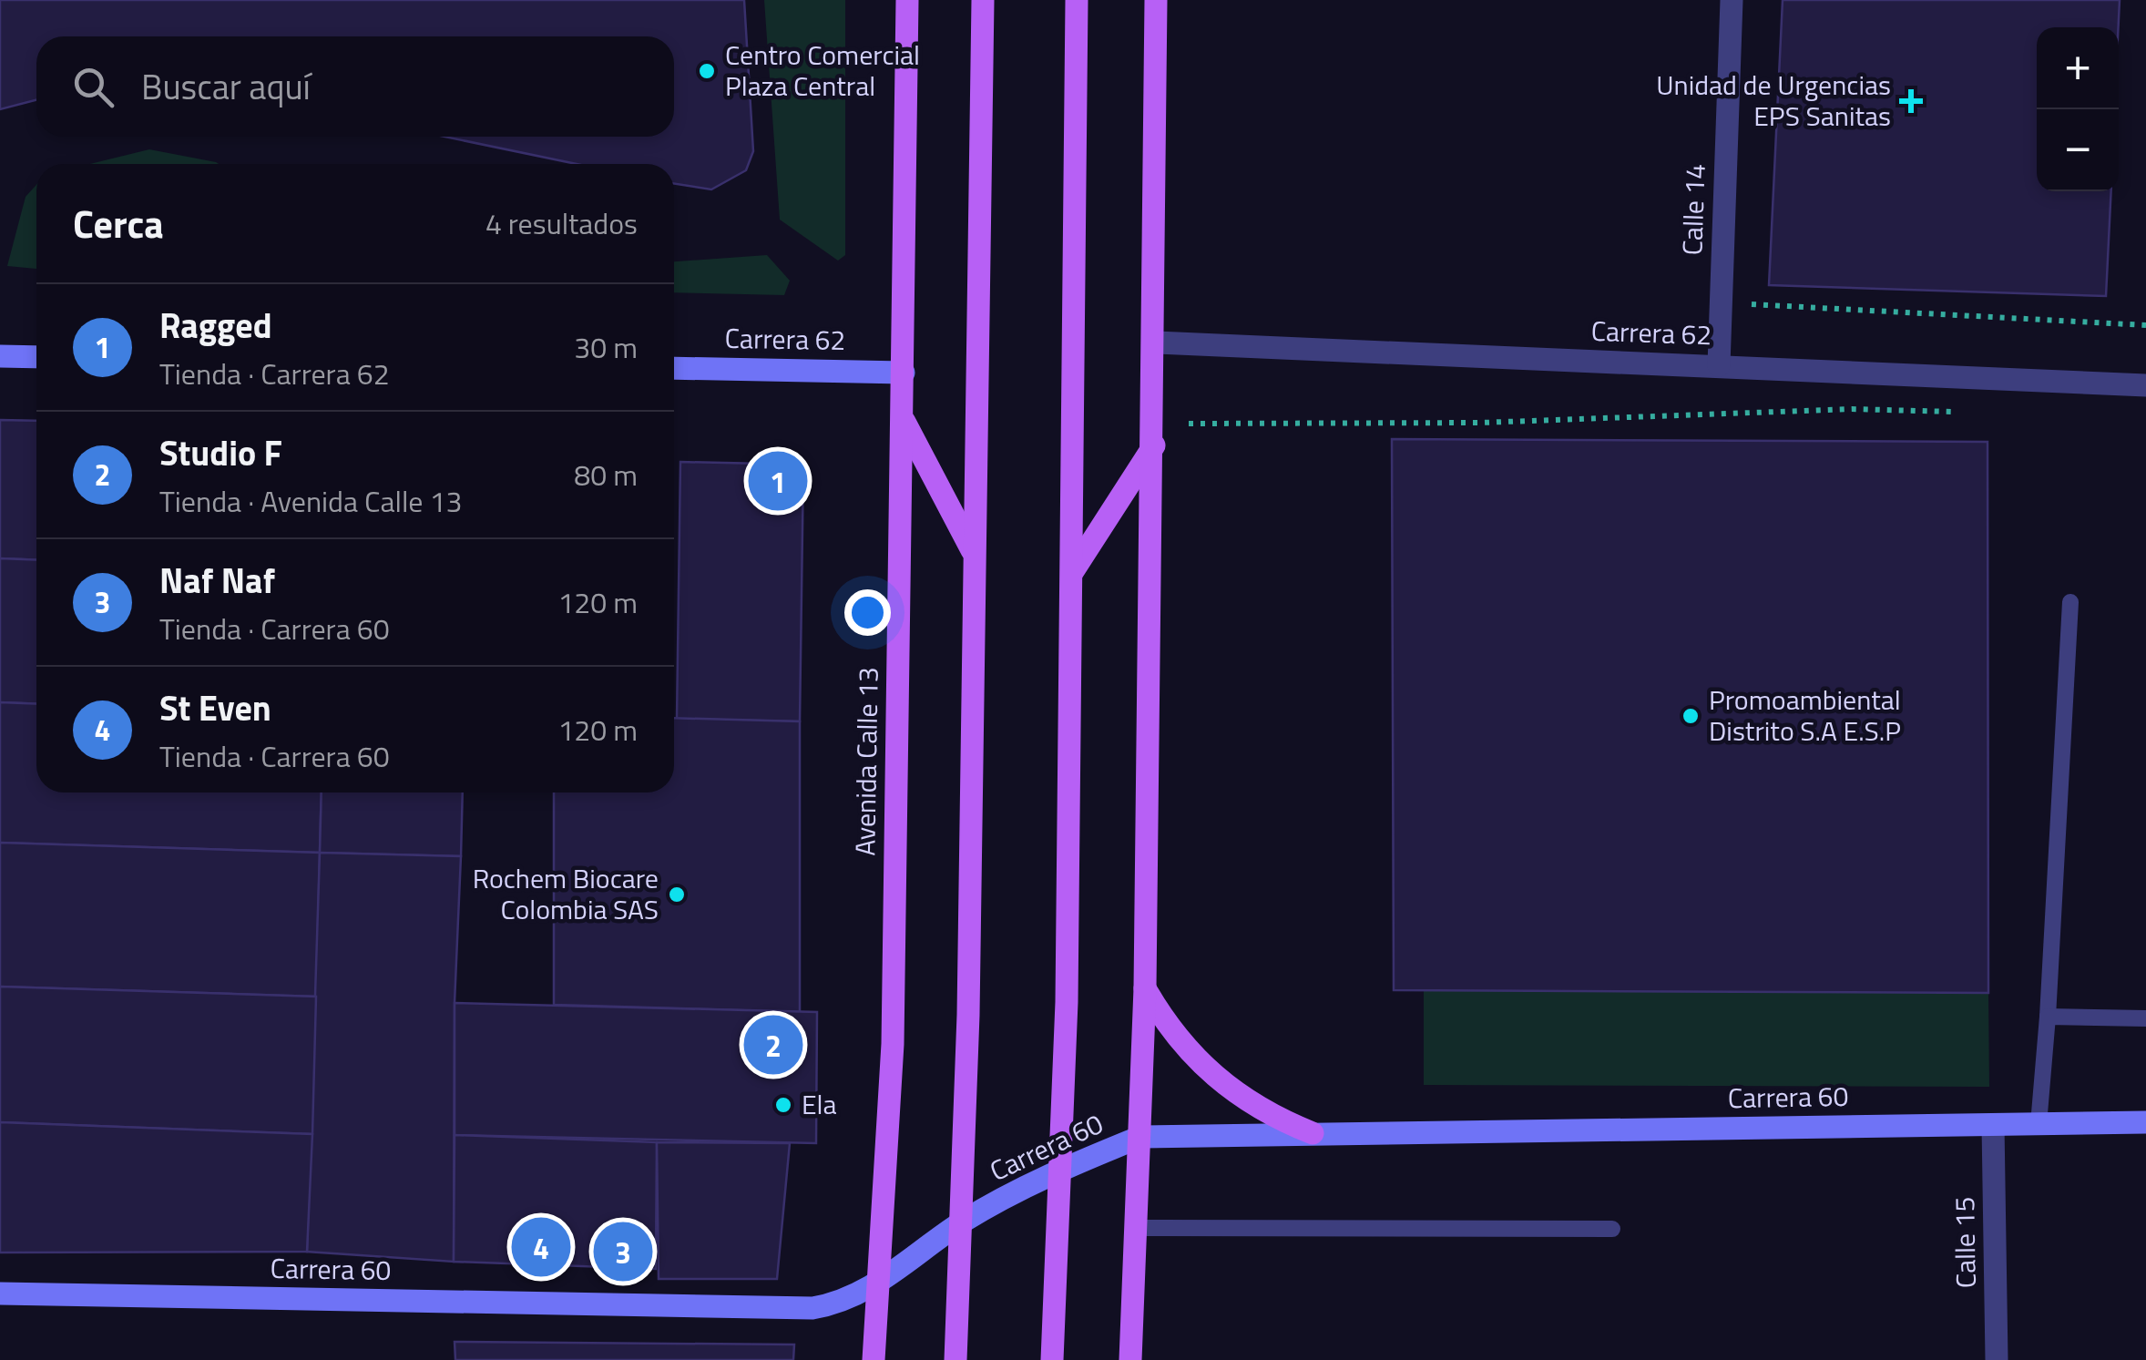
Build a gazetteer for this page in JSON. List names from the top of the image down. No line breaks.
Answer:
{"streets":{"main road":["Avenida Calle 13"],"street":["Calle 14","Carrera 62","Carrera 60","Calle 15"]},"crossings":[["Calle 14","Carrera 62"],["Carrera 62","Avenida Calle 13"],["Avenida Calle 13","Carrera 60"],["Carrera 60","Calle 15"]],"places":{"other":["Centro Comercial Plaza Central","Promoambiental Distrito S.A E.S.P","Rochem Biocare Colombia SAS","Ela"],"health":["Unidad de Urgencias EPS Sanitas"]},"page":{"map_buttons":["+","−"],"search":"Buscar aquí","heading":["Cerca","4 resultados"],"list":[{"mark":"1","name":"Ragged","note":"Tienda · Carrera 62","value":"30 m"},{"mark":"2","name":"Studio F","note":"Tienda · Avenida Calle 13","value":"80 m"},{"mark":"3","name":"Naf Naf","note":"Tienda · Carrera 60","value":"120 m"},{"mark":"4","name":"St Even","note":"Tienda · Carrera 60","value":"120 m"}],"pins":["1","2","4","3"]}}
